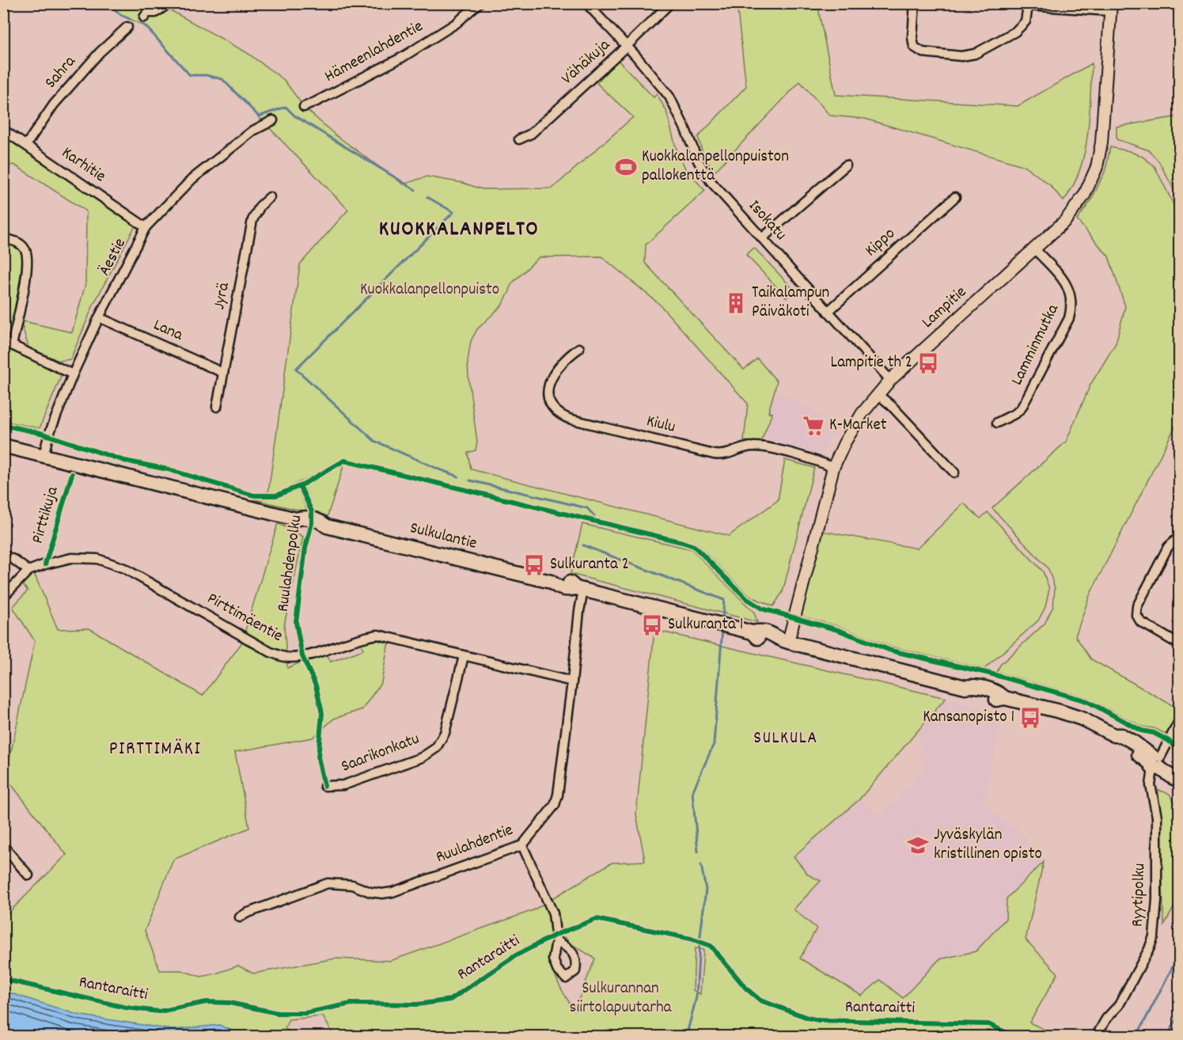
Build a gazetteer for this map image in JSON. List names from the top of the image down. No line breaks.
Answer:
{"streets":{"main road":["Sulkulantie"],"street":["Hämeenlahdentie","Vähäkuja","Sahra","Karhitie","Isokatu","Kippo","Äestie","Jyrä","Lampitie","Lana","Lamminmutka","Kiulu","Pirttimäentie","Saarikonkatu","Ruulahdentie","Ryytipolku"],"cycle path":["Pirttikuja","Ruulahdenpolku","Rantaraitti"]},"crossings":[["Vähäkuja","Isokatu"],["Sahra","Karhitie"],["Karhitie","Äestie"],["Isokatu","Kippo"],["Isokatu","Lampitie"],["Äestie","Lana"],["Äestie","Sulkulantie"],["Jyrä","Lana"],["Lampitie","Lamminmutka"],["Lampitie","Kiulu"],["Lampitie","Sulkulantie"],["Sulkulantie","Ruulahdentie"],["Sulkulantie","Ryytipolku"],["Pirttimäentie","Saarikonkatu"],["Pirttimäentie","Ruulahdentie"]],"districts":["KUOKKALANPELTO","SULKULA","PIRTTIMÄKI"],"parks":["Kuokkalanpellonpuisto","Sulkurannan siirtolapuutarha"],"places":{"sports":["Kuokkalanpellonpuiston pallokenttä"],"building":["Taikalampun Päiväkoti"],"bus stop":["Lampitie th 2","Sulkuranta 2","Sulkuranta 1","Kansanopisto 1"],"supermarket":["K-Market"],"school or university":["Jyväskylän kristillinen opisto"]}}
